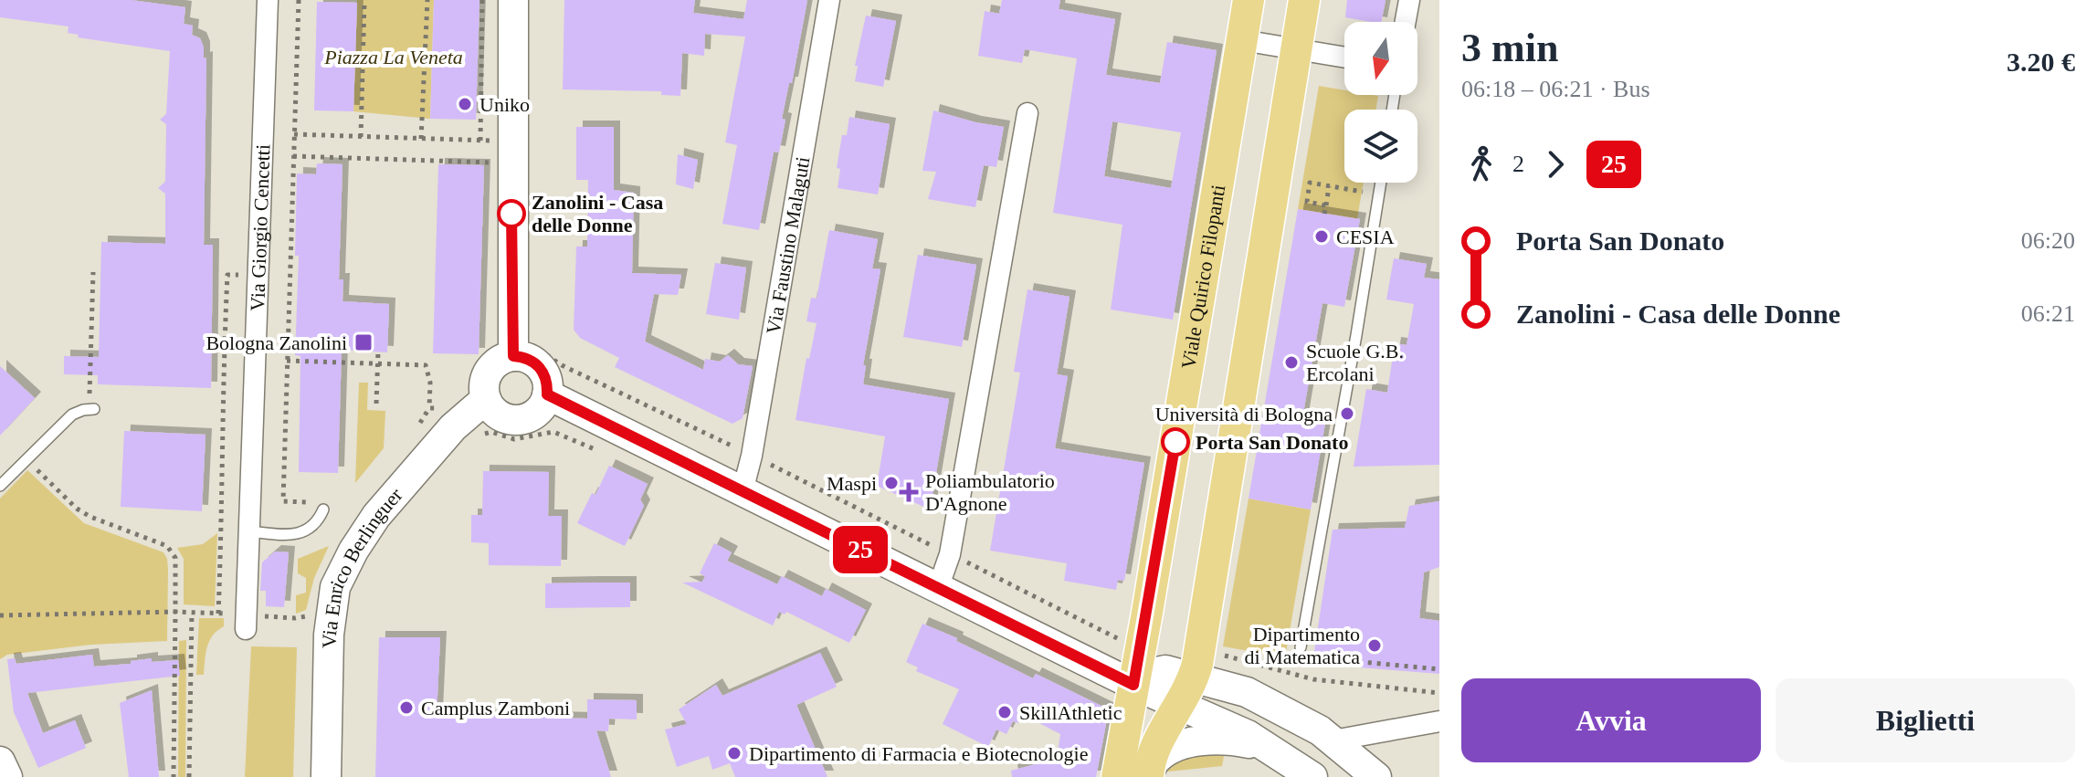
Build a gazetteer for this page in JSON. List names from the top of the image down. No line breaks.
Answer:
{"streets":{"main road":["Viale Quirico Filopanti","Via Enrico Berlinguer"],"street":["Via Giorgio Cencetti","Via Faustino Malaguti"]},"parks":["Piazza La Veneta"],"places":{"other":["Uniko","Zanolini - Casa delle Donne","CESIA","Scuole G.B. Ercolani","Università di Bologna","Porta San Donato","Maspi","Dipartimento di Matematica","Camplus Zamboni","SkillAthletic","Dipartimento di Farmacia e Biotecnologie"],"transit":["Bologna Zanolini"],"health":["Poliambulatorio D'Agnone"]},"lines":["bus line 25"],"north":"bottom","page":{"on_map":"25","heading":["3 min","06:18 – 06:21 · Bus","3.20 €"],"legs":["2","25"],"list":[{"name":"Porta San Donato","value":"06:20"},{"name":"Zanolini - Casa delle Donne","value":"06:21"}],"buttons":["Avvia","Biglietti"]}}
